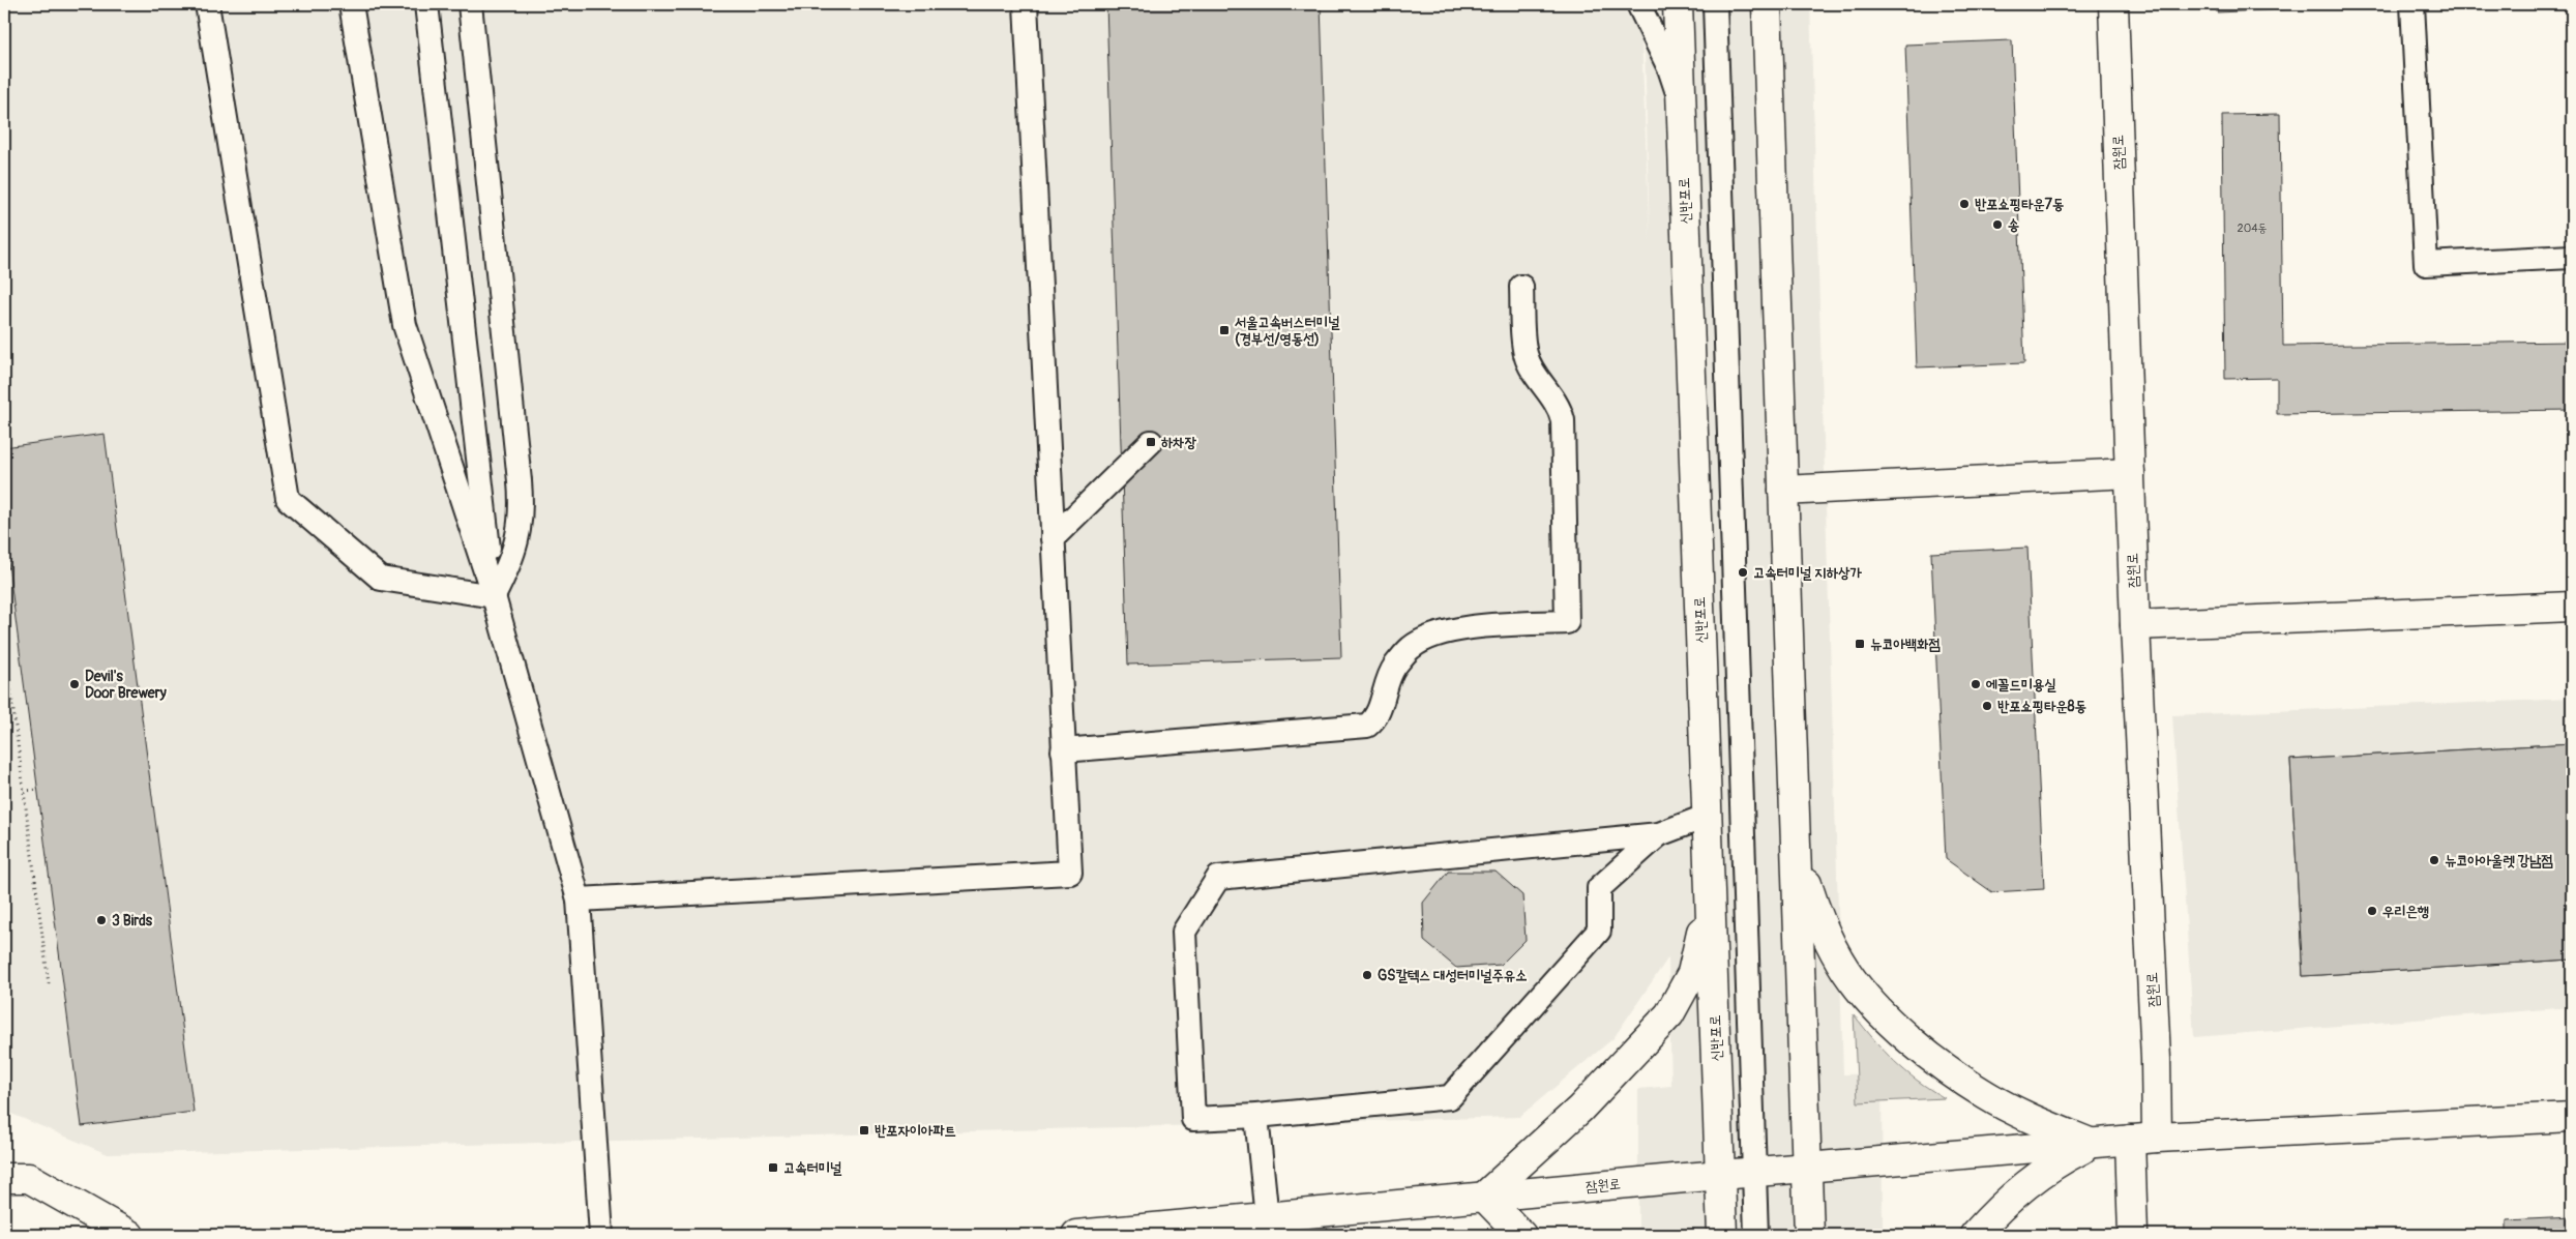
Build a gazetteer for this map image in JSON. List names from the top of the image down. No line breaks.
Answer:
{"streets":{"main road":["잠원로","신반포로"]},"crossings":[["잠원로","신반포로"]],"places":{"other":["반포쇼핑타운7동","송","고속터미널 지하상가","Devil's Door Brewery","에꼴드미용실","반포쇼핑타운8동","뉴코아아울렛 강남점","우리은행","3 Birds","GS칼텍스 대성터미널주유소"],"transit":["서울고속버스터미널 (경부선/영동선)","하차장","뉴코아백화점","반포자이아파트","고속터미널"]},"house_numbers":["204동"]}
